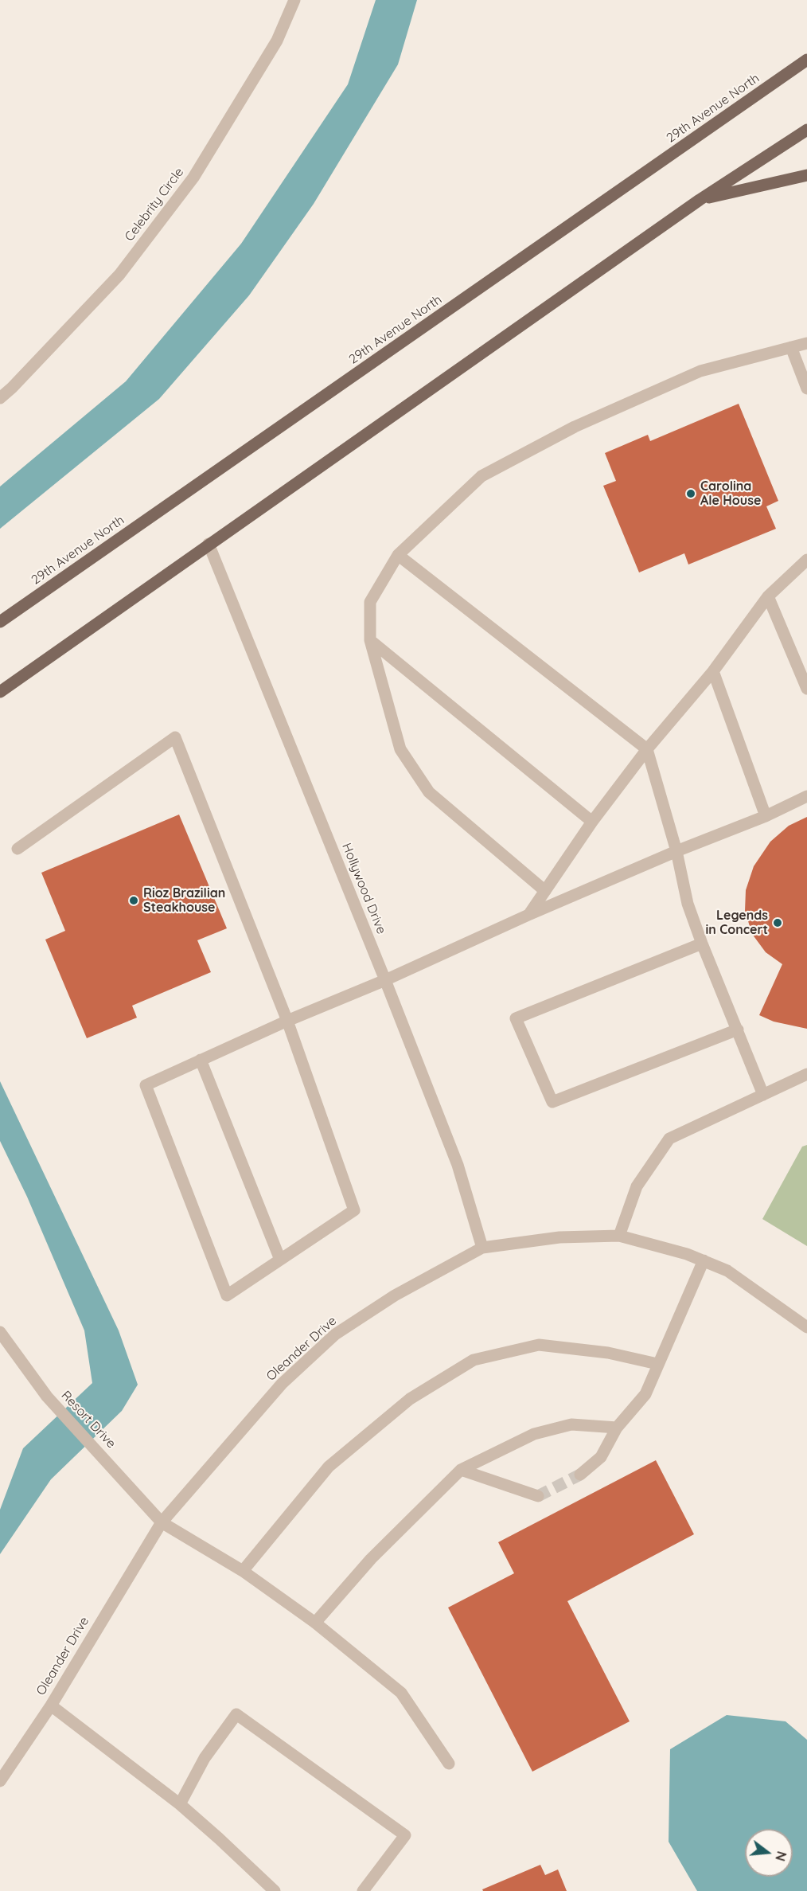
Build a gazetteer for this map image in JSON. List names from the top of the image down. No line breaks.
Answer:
{"streets":{"main road":["29th Avenue North"],"street":["Celebrity Circle","Hollywood Drive","Oleander Drive","Resort Drive"]},"crossings":[["Hollywood Drive","Oleander Drive"],["Oleander Drive","Resort Drive"]],"places":["Carolina Ale House","Rioz Brazilian Steakhouse","Legends in Concert"],"north":"right"}
